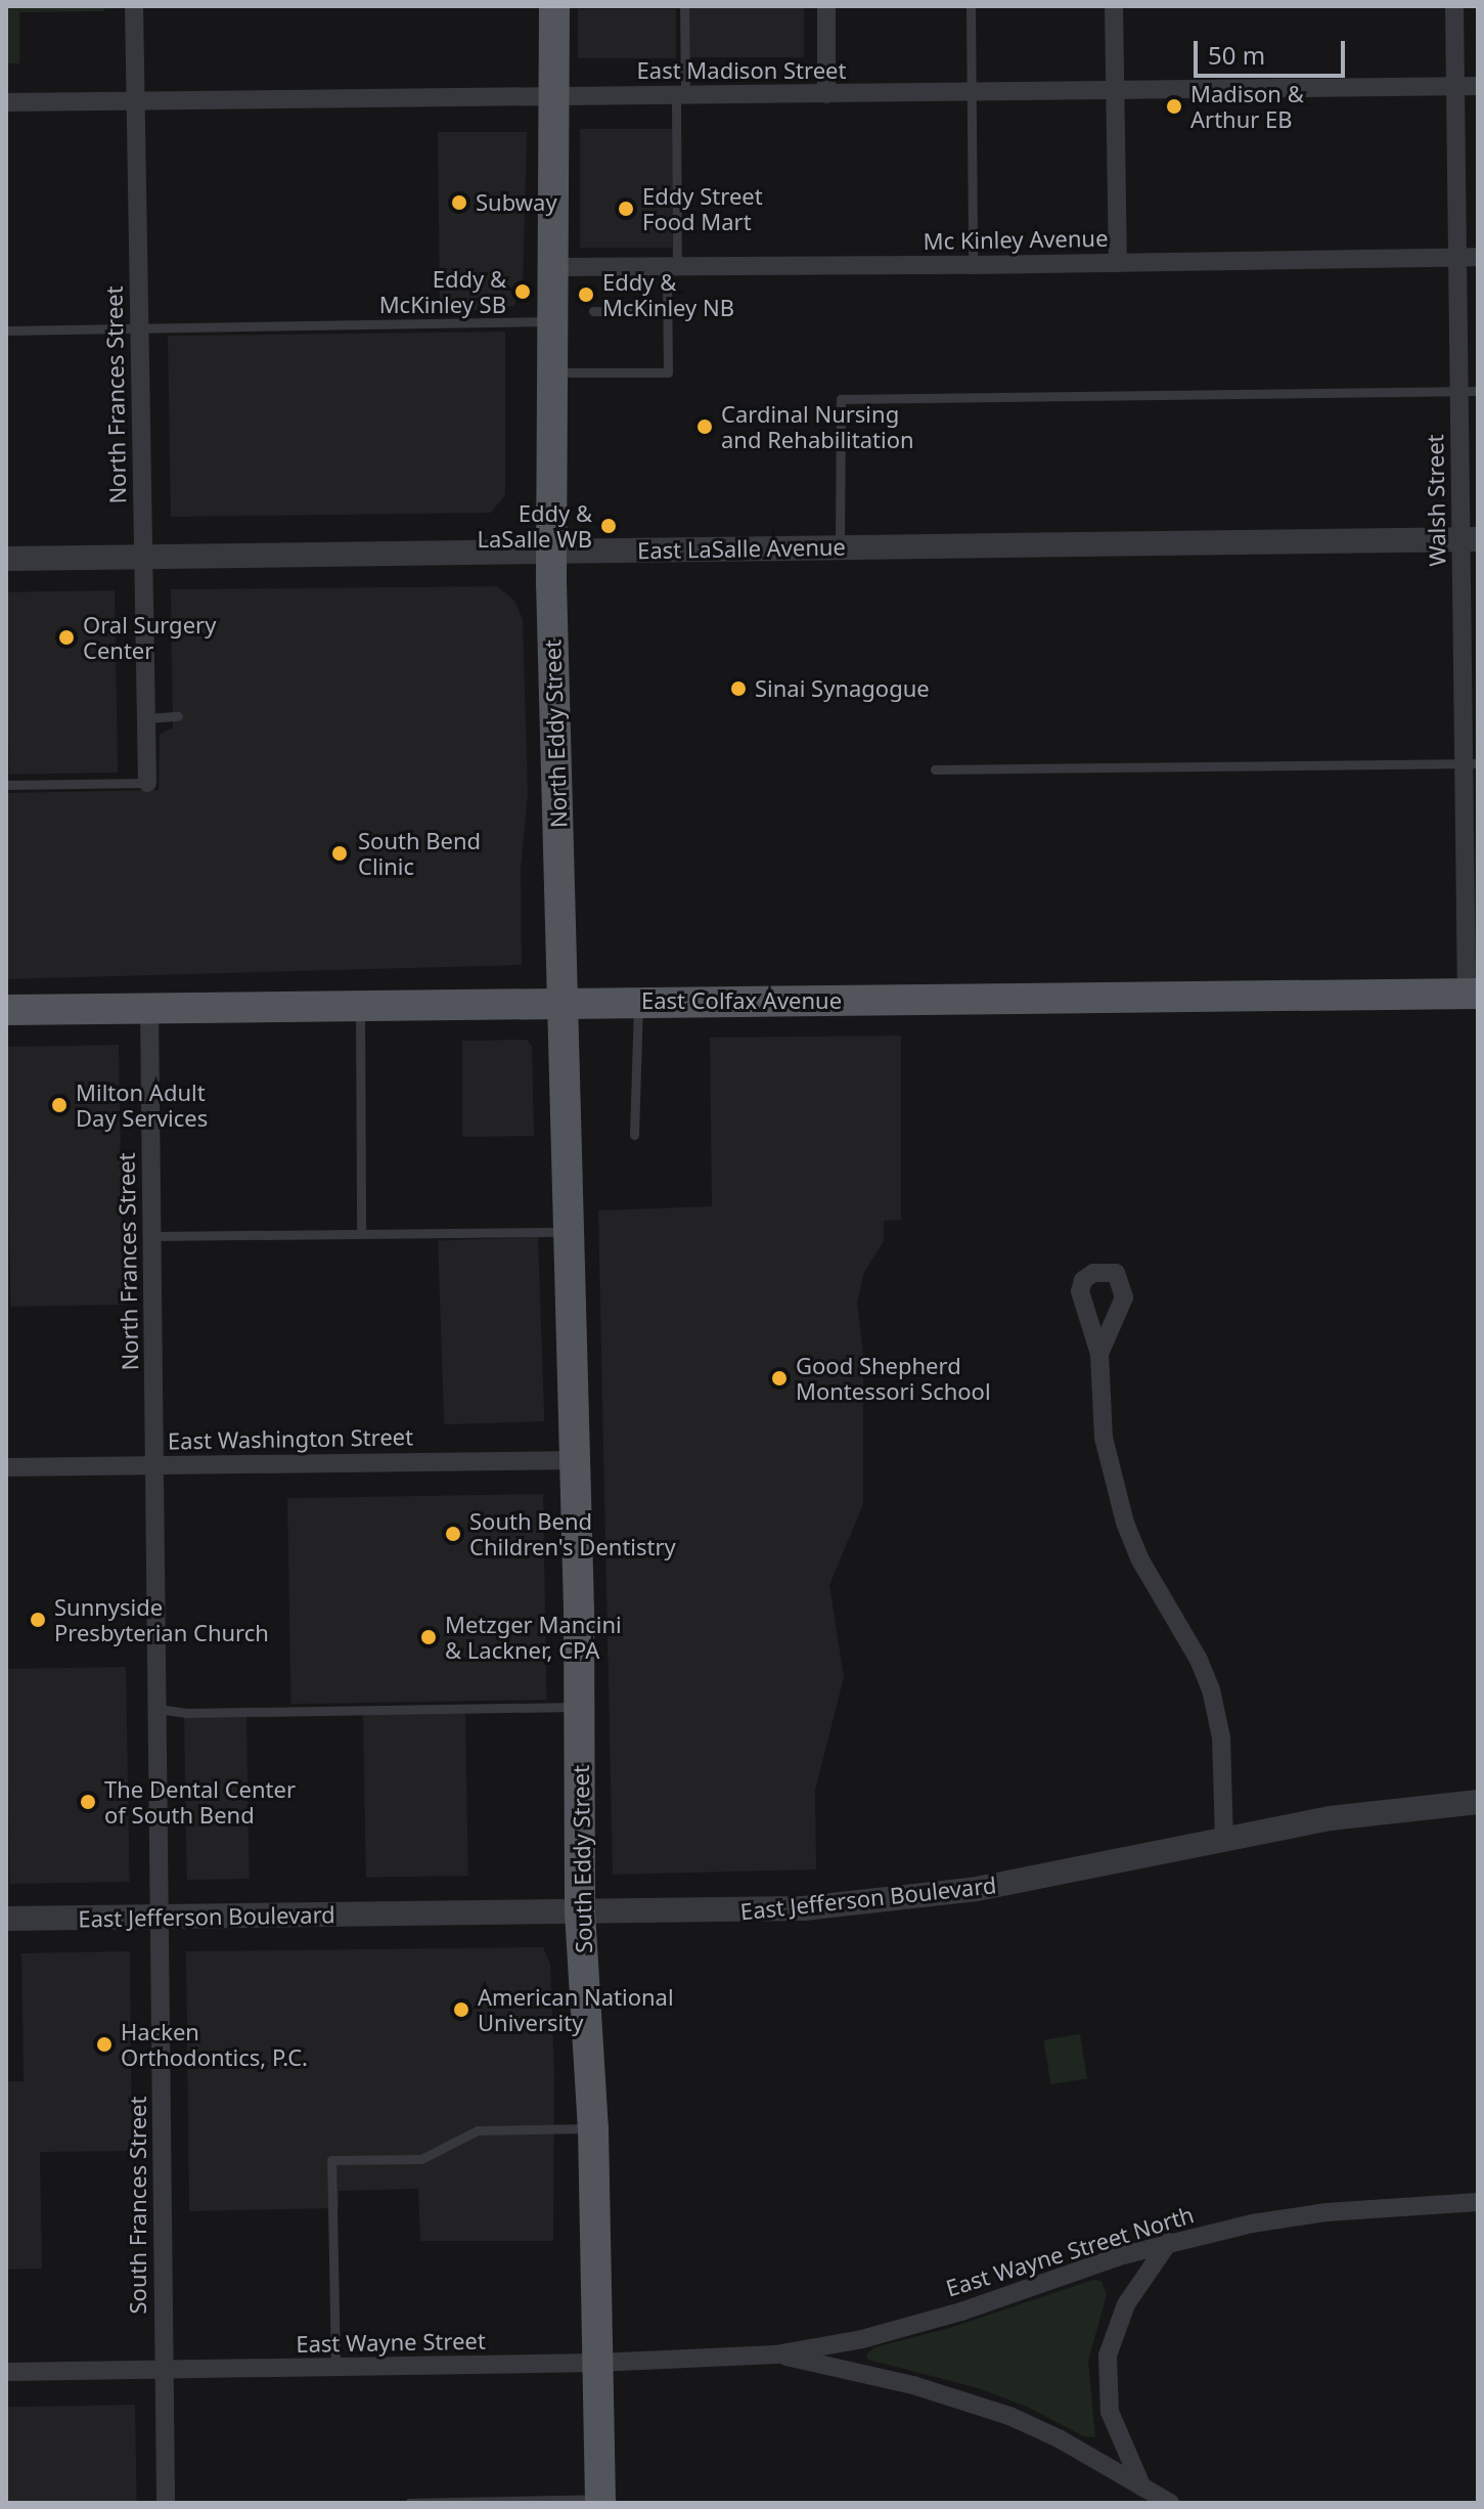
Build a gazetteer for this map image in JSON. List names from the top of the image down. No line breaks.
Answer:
{"streets":{"main road":["North Eddy Street","East Colfax Avenue","South Eddy Street"],"street":["East Madison Street","Mc Kinley Avenue","North Frances Street","Walsh Street","East LaSalle Avenue","East Washington Street","East Jefferson Boulevard","South Frances Street","East Wayne Street North","East Wayne Street"]},"crossings":[["East Madison Street","North Frances Street"],["East Madison Street","Walsh Street"],["East Madison Street","North Eddy Street"],["Mc Kinley Avenue","Walsh Street"],["Mc Kinley Avenue","North Eddy Street"],["North Frances Street","East LaSalle Avenue"],["North Frances Street","East Colfax Avenue"],["North Frances Street","East Washington Street"],["North Frances Street","South Frances Street"],["Walsh Street","East LaSalle Avenue"],["Walsh Street","East Colfax Avenue"],["East LaSalle Avenue","North Eddy Street"],["North Eddy Street","East Colfax Avenue"],["North Eddy Street","East Washington Street"],["North Eddy Street","South Eddy Street"],["East Washington Street","South Eddy Street"],["East Washington Street","South Frances Street"],["South Eddy Street","East Jefferson Boulevard"],["South Eddy Street","East Wayne Street"],["East Jefferson Boulevard","South Frances Street"],["South Frances Street","East Wayne Street"],["East Wayne Street North","East Wayne Street"]],"places":["Madison & Arthur EB","Subway","Eddy Street Food Mart","Eddy & McKinley SB","Eddy & McKinley NB","Cardinal Nursing and Rehabilitation","Eddy & LaSalle WB","Oral Surgery Center","Sinai Synagogue","South Bend Clinic","Milton Adult Day Services","Good Shepherd Montessori School","South Bend Children's Dentistry","Sunnyside Presbyterian Church","Metzger Mancini & Lackner, CPA","The Dental Center of South Bend","American National University","Hacken Orthodontics, P.C."],"scale_bar":"50 m"}
